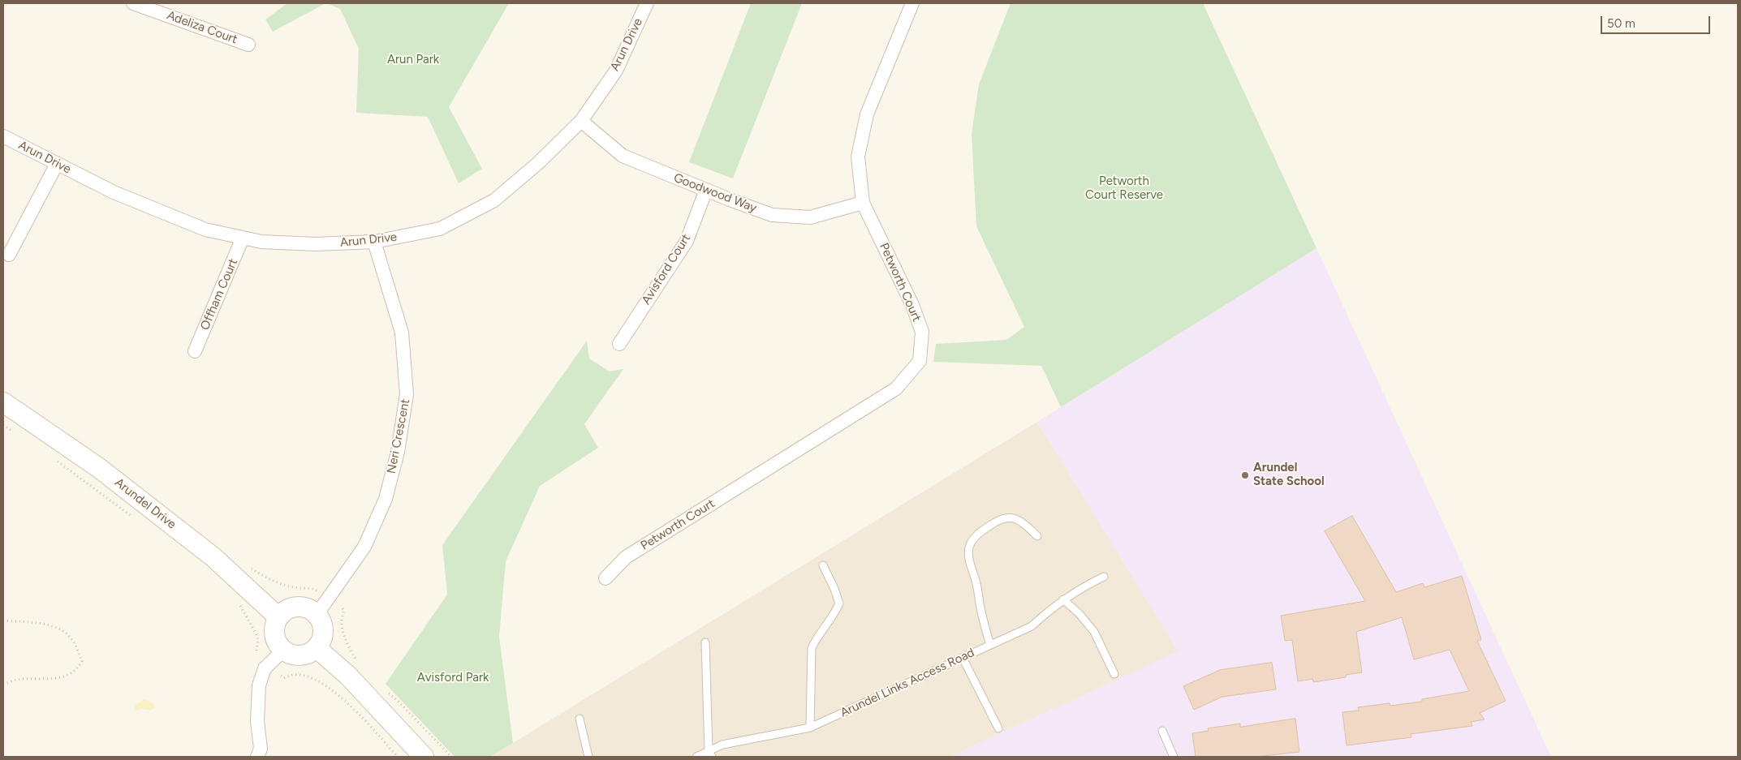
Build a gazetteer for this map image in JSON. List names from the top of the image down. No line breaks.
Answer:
{"streets":{"main road":["Arundel Drive"],"street":["Adeliza Court","Arun Drive","Goodwood Way","Avisford Court","Petworth Court","Offham Court","Neri Crescent"],"lane":["Arundel Links Access Road"]},"crossings":[["Arun Drive","Goodwood Way"],["Arun Drive","Offham Court"],["Arun Drive","Neri Crescent"],["Goodwood Way","Avisford Court"],["Goodwood Way","Petworth Court"],["Neri Crescent","Arundel Drive"]],"parks":["Arun Park","Petworth Court Reserve","Avisford Park"],"places":["Arundel State School"],"scale_bar":"50 m"}
